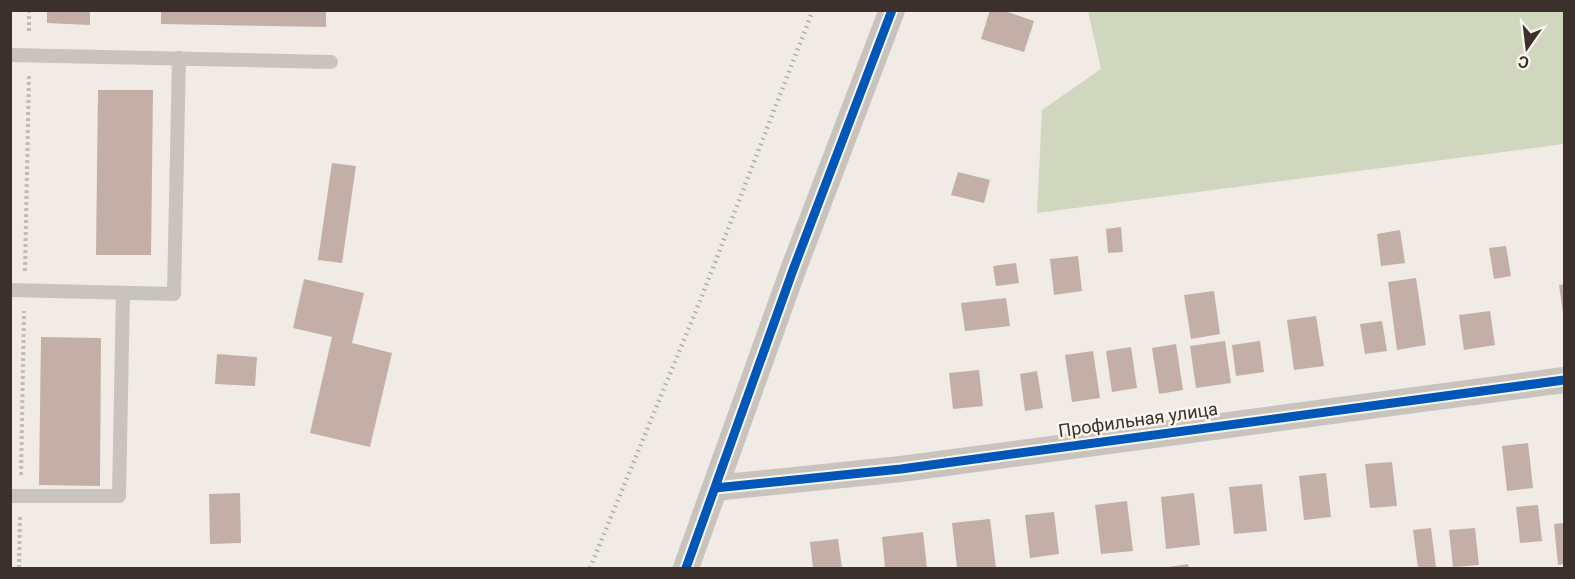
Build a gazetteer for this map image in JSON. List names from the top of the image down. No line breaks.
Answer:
{"streets":{"street":["Профильная улица"]},"north":"bottom"}
